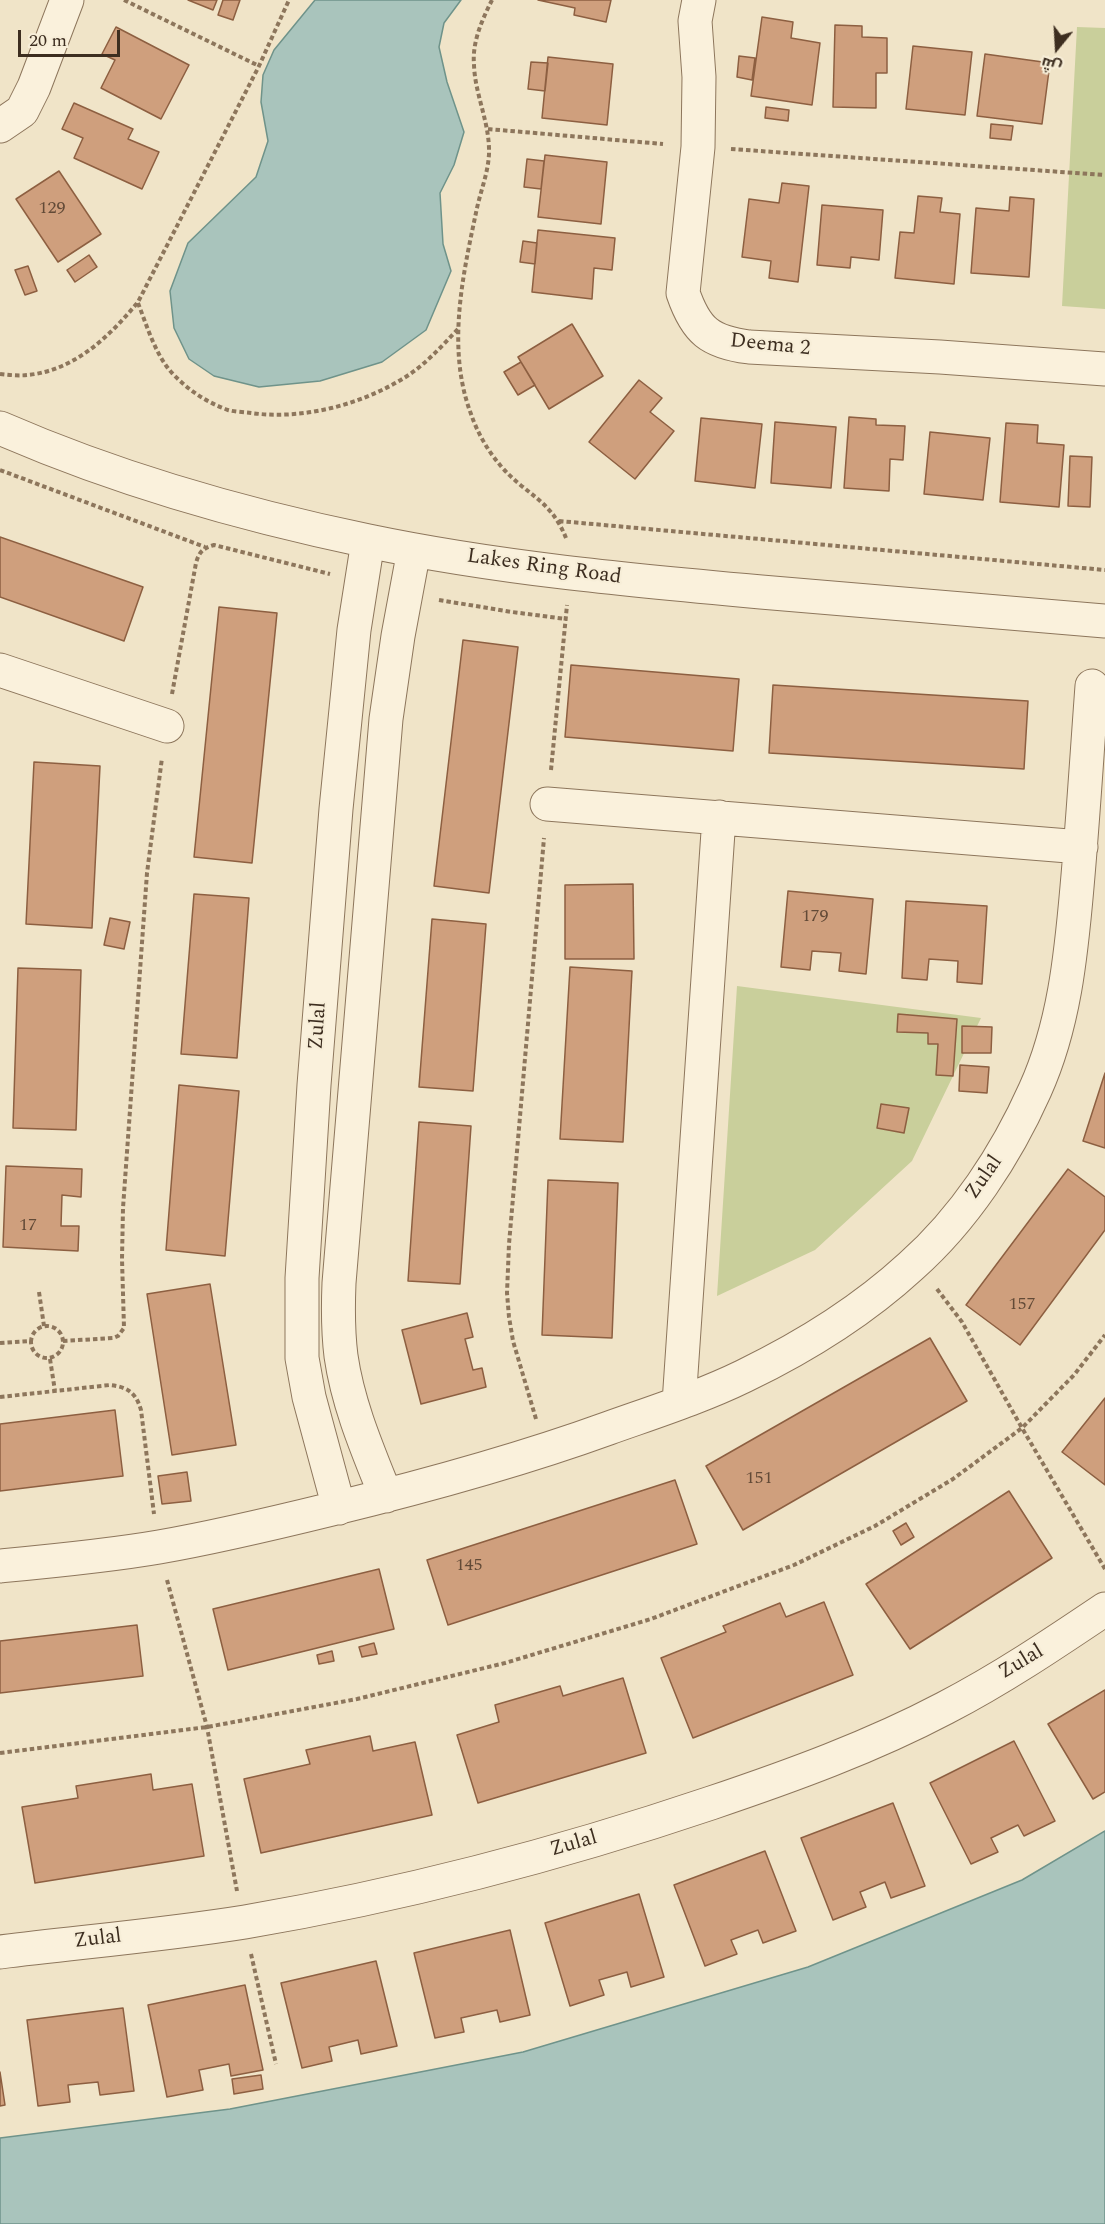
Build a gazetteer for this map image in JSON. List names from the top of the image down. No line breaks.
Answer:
{"streets":{"street":["Deema 2","Lakes Ring Road","Zulal"]},"crossings":[["Lakes Ring Road","Zulal"]],"house_numbers":["129","179","17","157","151","145"],"scale_bar":"20 m","north":"bottom"}
